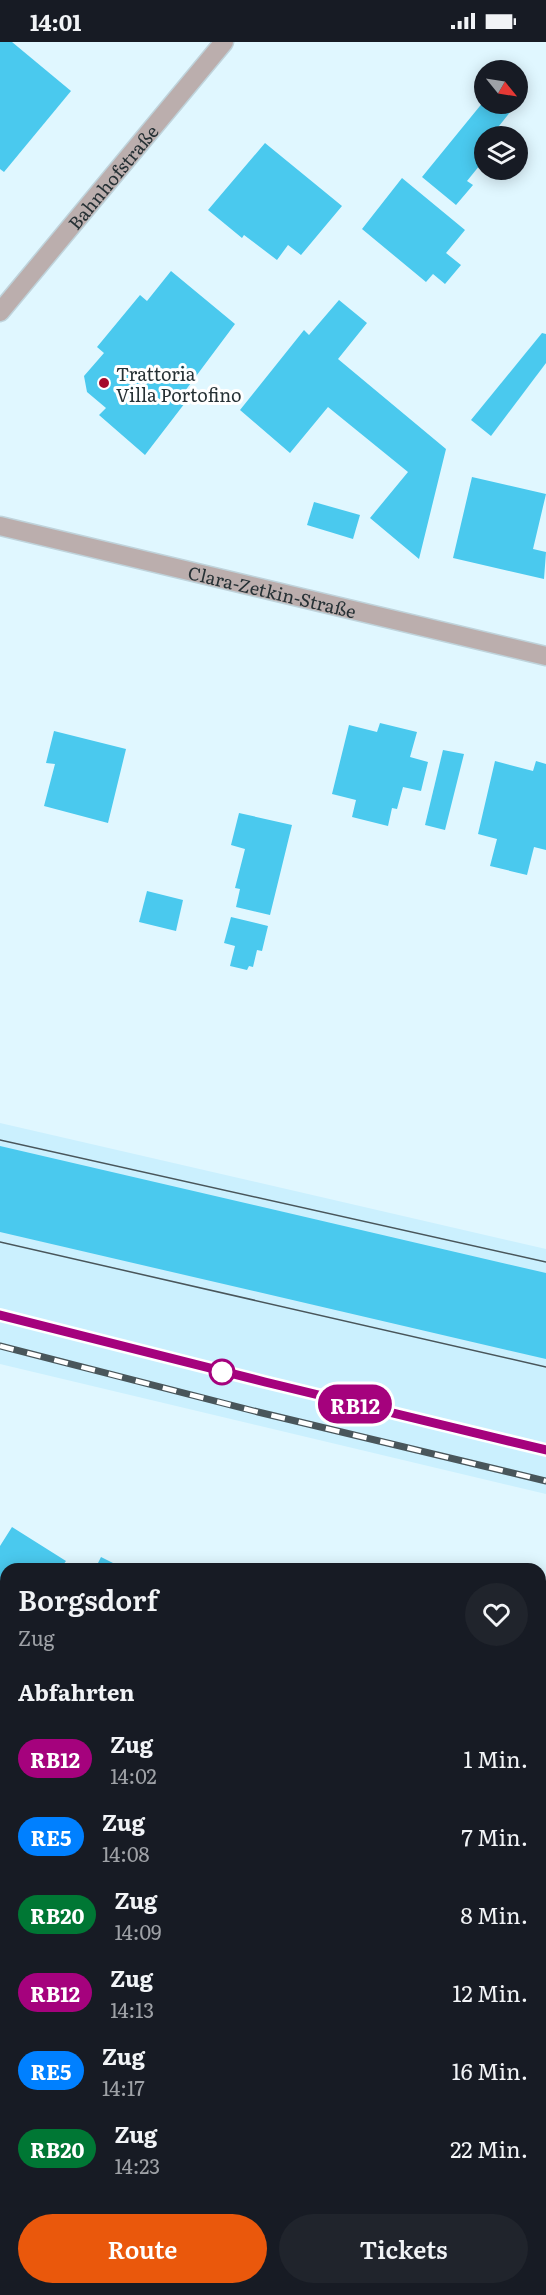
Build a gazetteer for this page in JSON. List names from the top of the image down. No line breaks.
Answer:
{"streets":{"street":["Bahnhofstraße","Clara-Zetkin-Straße"]},"places":["Trattoria Villa Portofino"],"north":"bottom right","page":{"status":"14:01","on_map":"RB12","heading":[["Borgsdorf","Zug"],"Abfahrten"],"list":[{"mark":"RB12","name":"Zug","note":"14:02","value":"1 Min."},{"mark":"RE5","name":"Zug","note":"14:08","value":"7 Min."},{"mark":"RB20","name":"Zug","note":"14:09","value":"8 Min."},{"mark":"RB12","name":"Zug","note":"14:13","value":"12 Min."},{"mark":"RE5","name":"Zug","note":"14:17","value":"16 Min."},{"mark":"RB20","name":"Zug","note":"14:23","value":"22 Min."}],"buttons":["Route","Tickets"]}}
